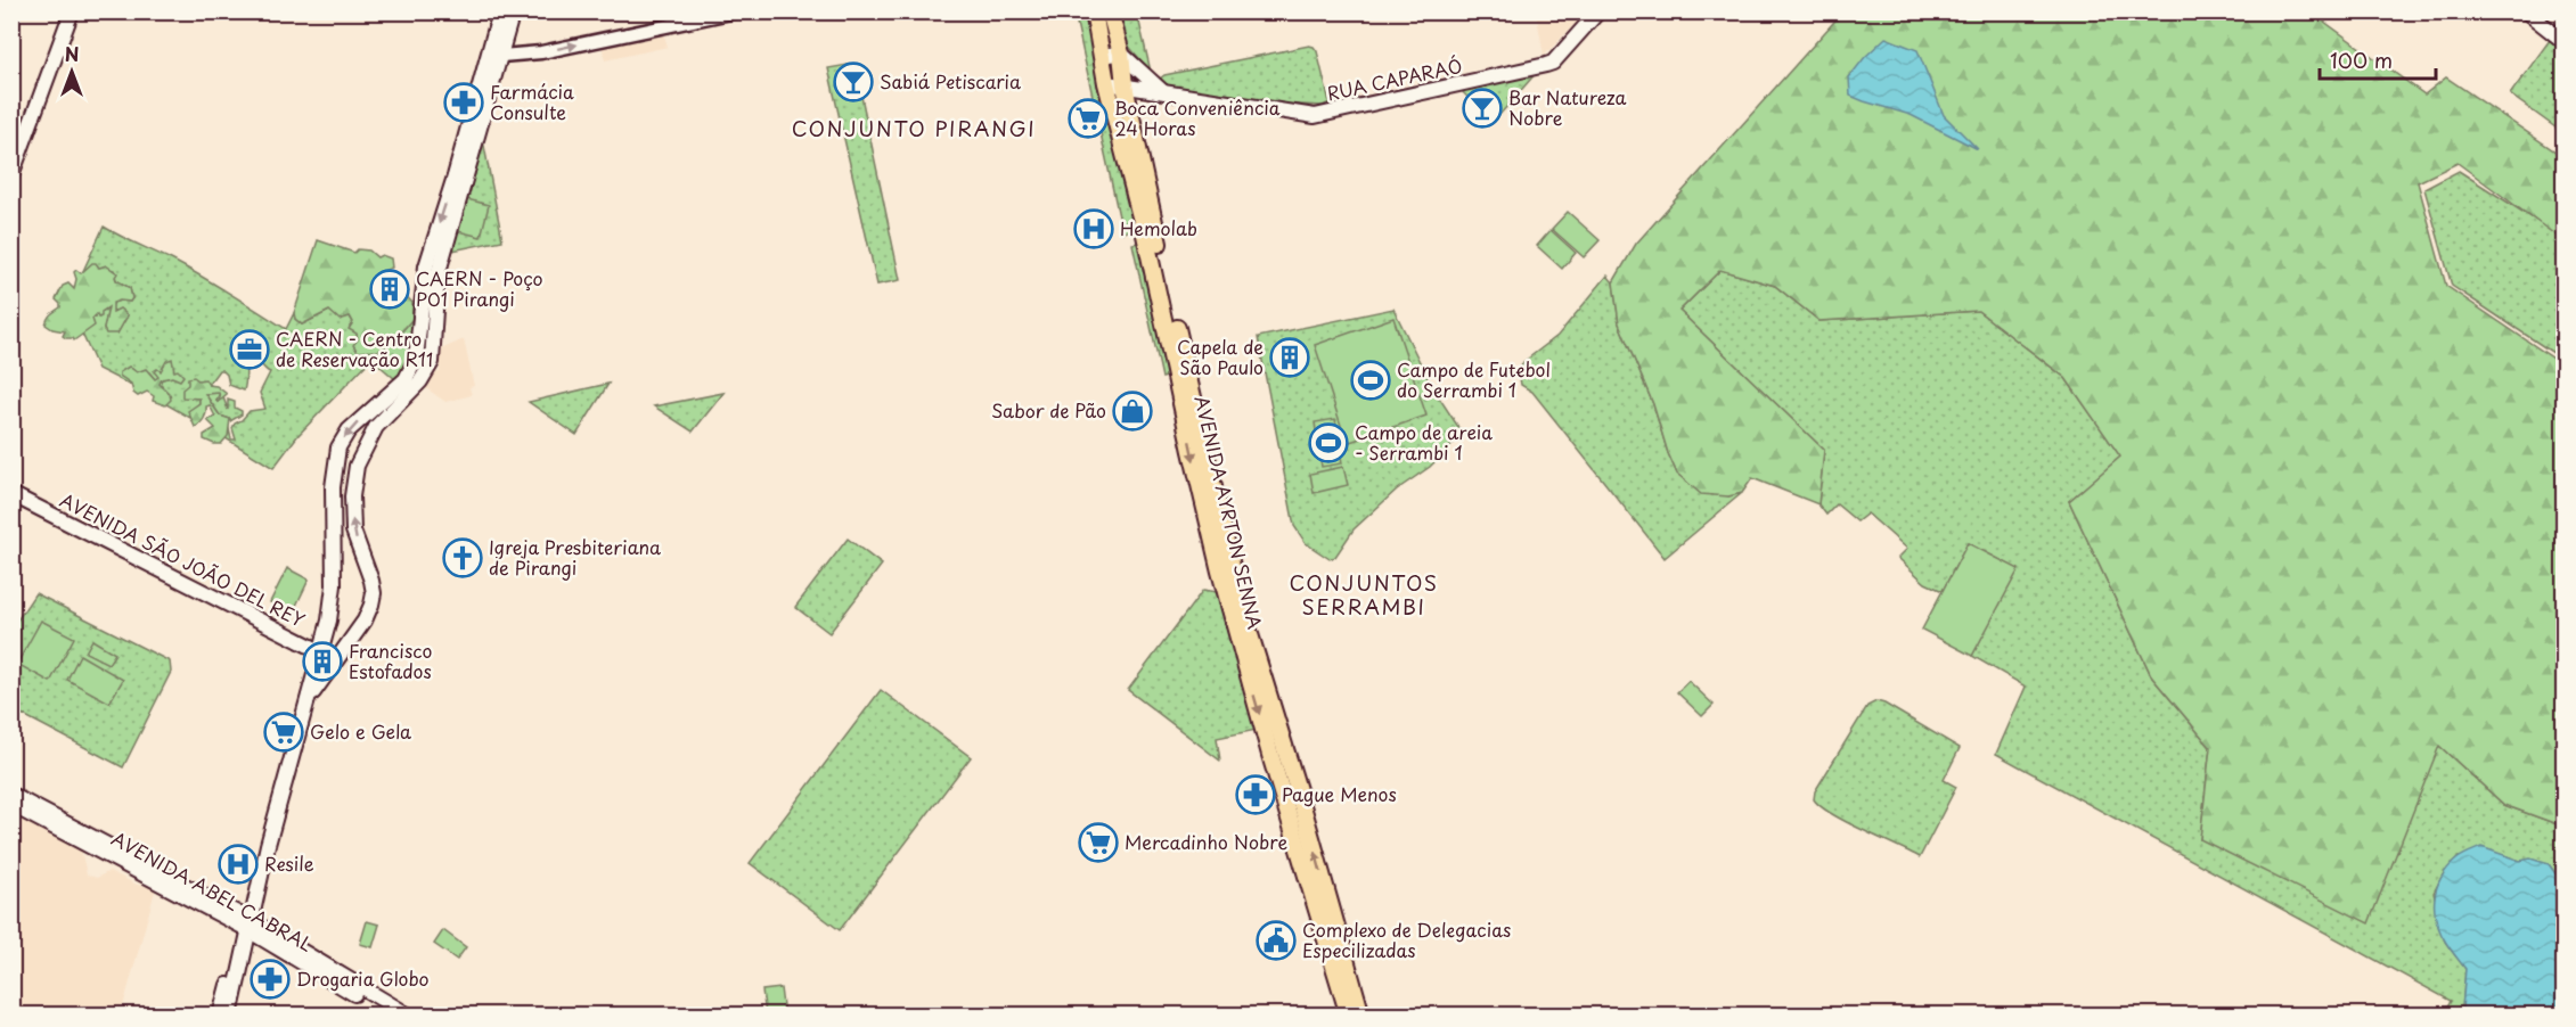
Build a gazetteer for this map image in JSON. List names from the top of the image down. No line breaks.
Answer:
{"streets":{"main road":["RUA CAPARAÓ","AVENIDA AYRTON SENNA","AVENIDA SÃO JOÃO DEL REY","AVENIDA ABEL CABRAL"]},"crossings":[["RUA CAPARAÓ","AVENIDA AYRTON SENNA"]],"districts":["CONJUNTO PIRANGI","CONJUNTOS SERRAMBI"],"places":{"bar":["Sabiá Petiscaria","Bar Natureza Nobre"],"pharmacy":["Farmácia Consulte","Pague Menos","Drogaria Globo"],"supermarket":["Boca Conveniência 24 Horas","Gelo e Gela","Mercadinho Nobre"],"hospital":["Hemolab","Resile"],"building":["CAERN - Poço P01 Pirangi","Capela de São Paulo","Francisco Estofados"],"office":["CAERN - Centro de Reservação R11"],"sports":["Campo de Futebol do Serrambi 1","Campo de areia - Serrambi 1"],"shop":["Sabor de Pão"],"church":["Igreja Presbiteriana de Pirangi"],"public building":["Complexo de Delegacias Especilizadas"]},"scale_bar":"100 m","north":"top"}
